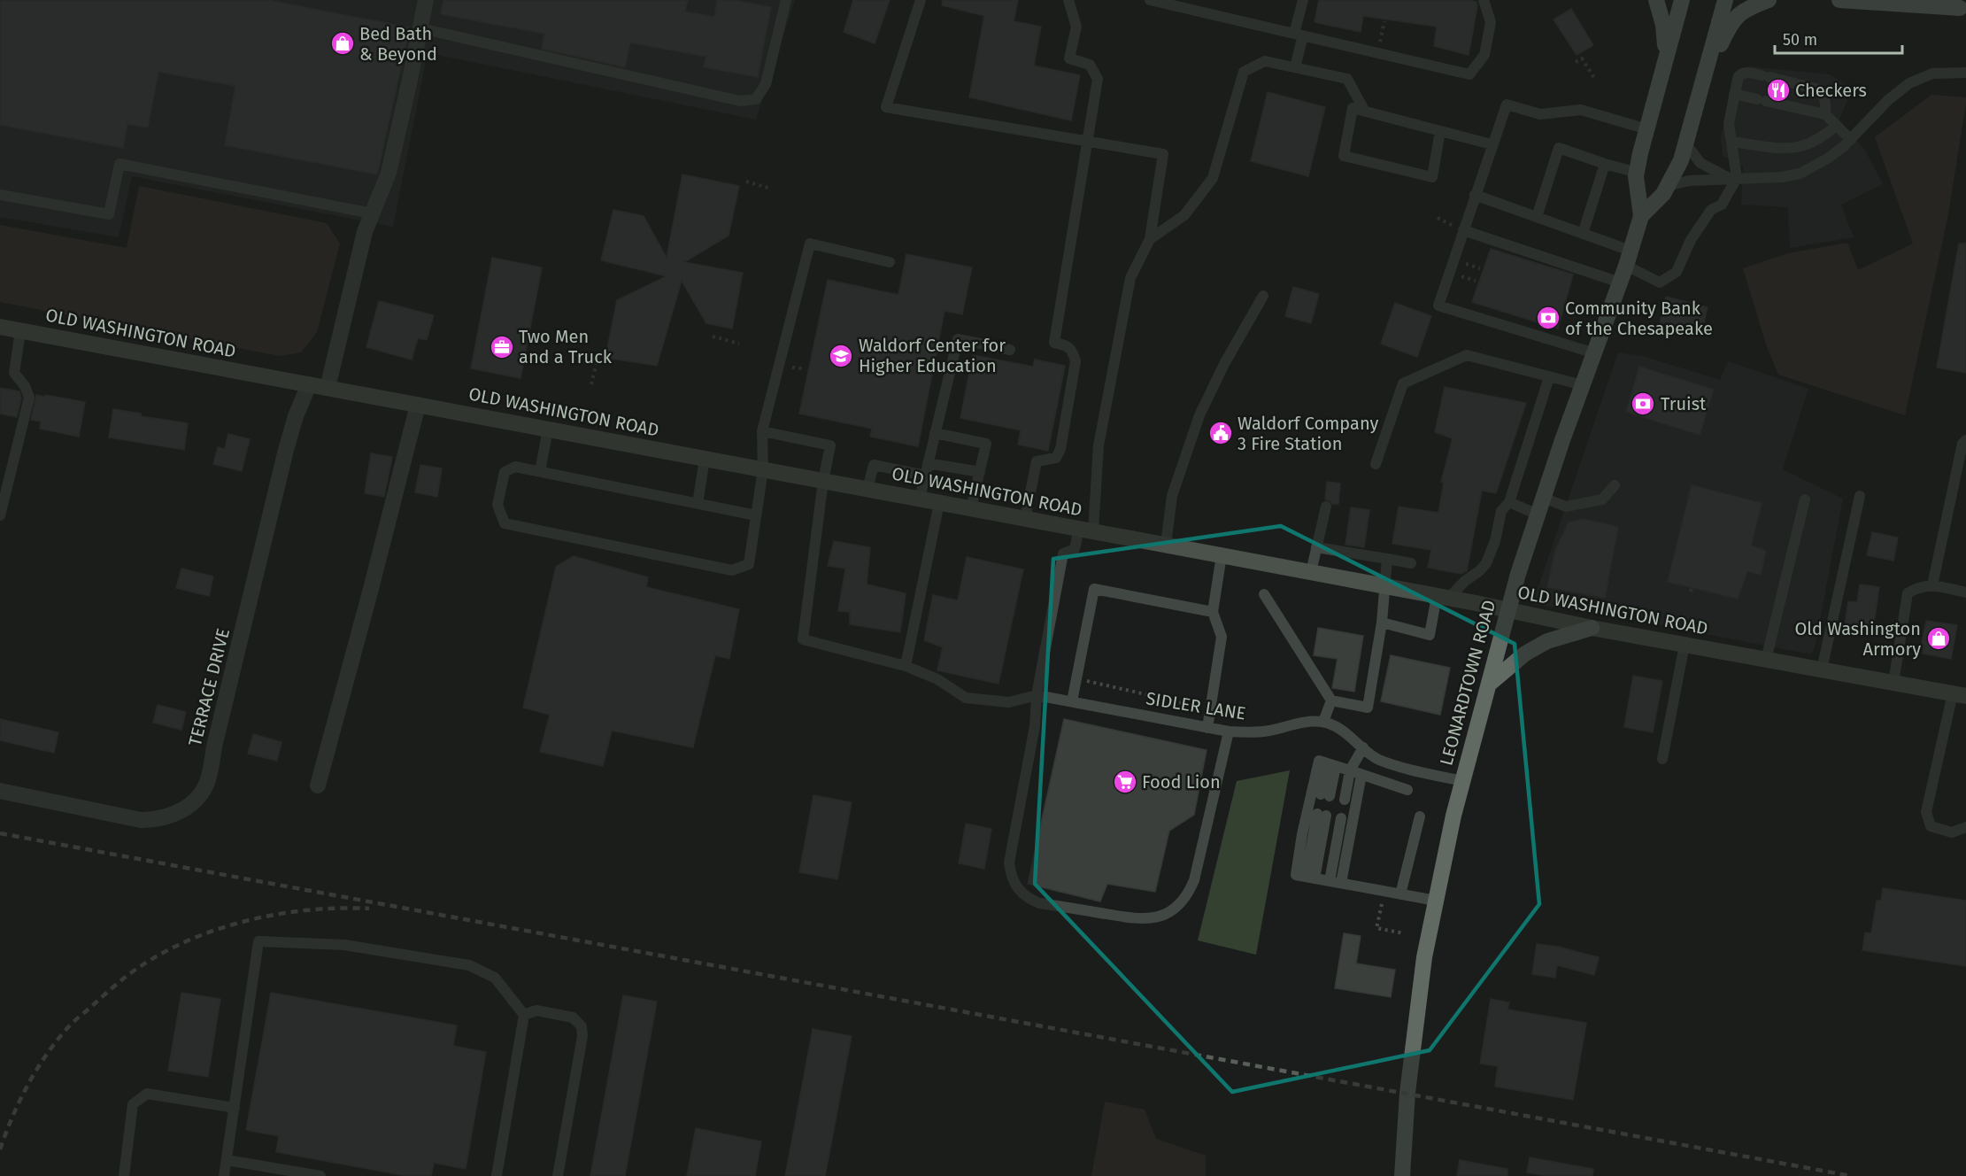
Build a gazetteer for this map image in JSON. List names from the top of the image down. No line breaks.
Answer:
{"streets":{"highway":["LEONARDTOWN ROAD"],"main road":["OLD WASHINGTON ROAD"],"street":["TERRACE DRIVE"],"lane":["SIDLER LANE"]},"crossings":[["OLD WASHINGTON ROAD","LEONARDTOWN ROAD"],["OLD WASHINGTON ROAD","TERRACE DRIVE"]],"places":{"shop":["Bed Bath & Beyond","Old Washington Armory"],"restaurant":["Checkers"],"bank":["Community Bank of the Chesapeake","Truist"],"office":["Two Men and a Truck"],"school or university":["Waldorf Center for Higher Education"],"public building":["Waldorf Company 3 Fire Station"],"supermarket":["Food Lion"]},"scale_bar":"50 m"}
